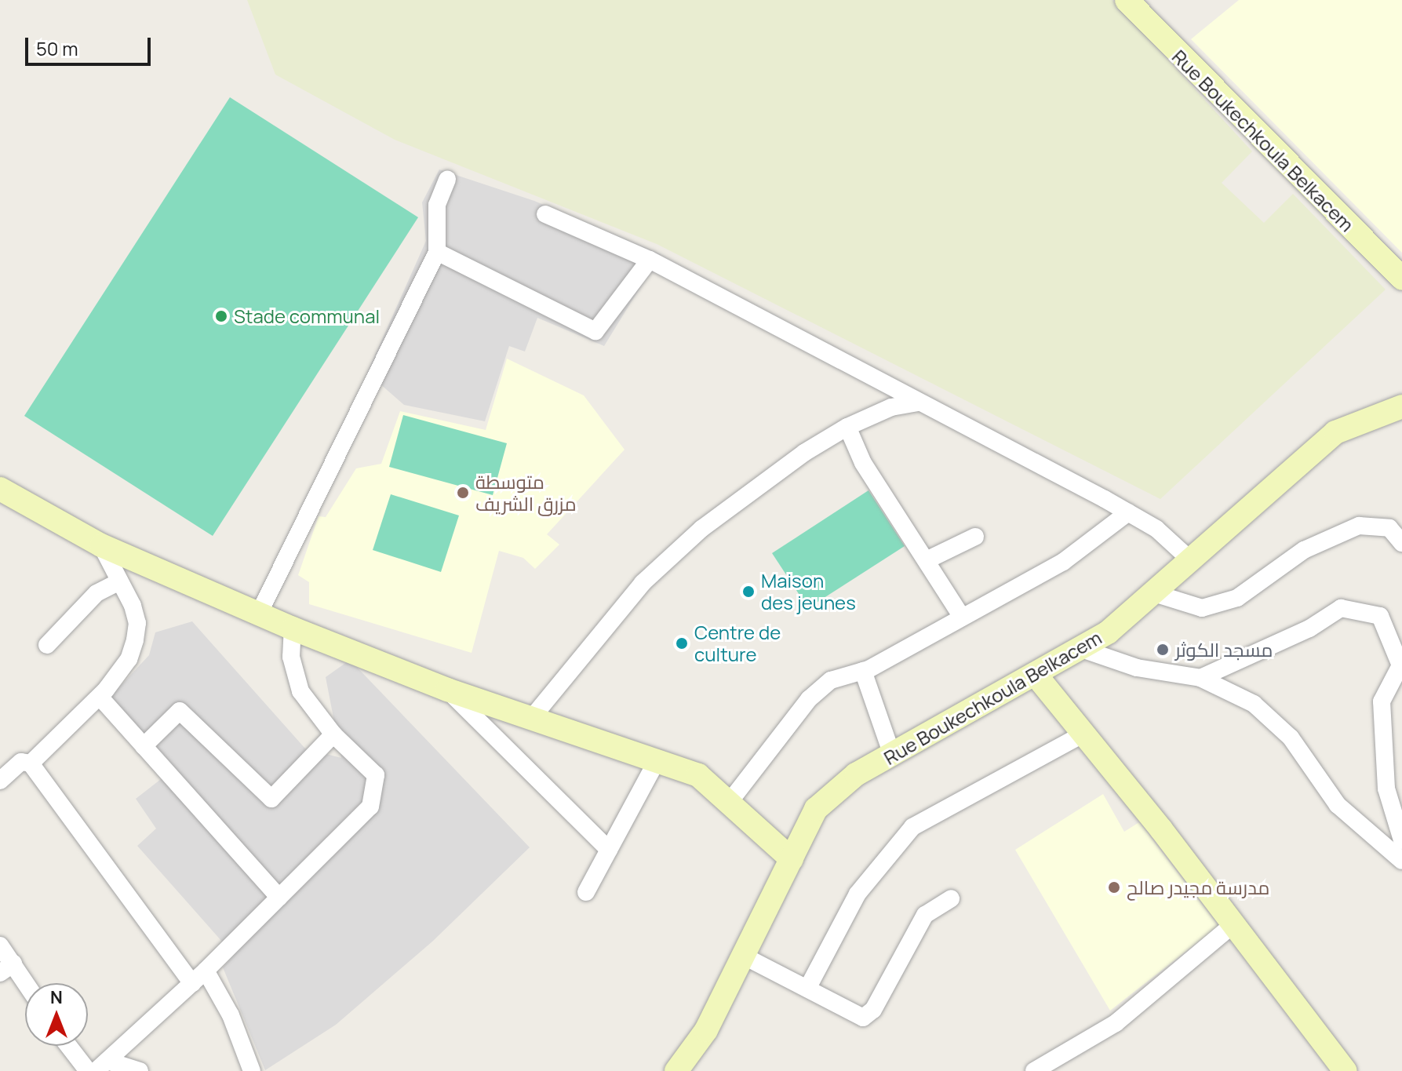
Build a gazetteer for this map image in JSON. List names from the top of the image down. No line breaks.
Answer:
{"streets":{"street":["Rue Boukechkoula Belkacem"]},"places":["Stade communal","متوسطة مزرق الشريف","Maison des jeunes","Centre de culture","مسجد الكوثر","مدرسة مجيدر صالح"],"scale_bar":"50 m","north":"top"}
